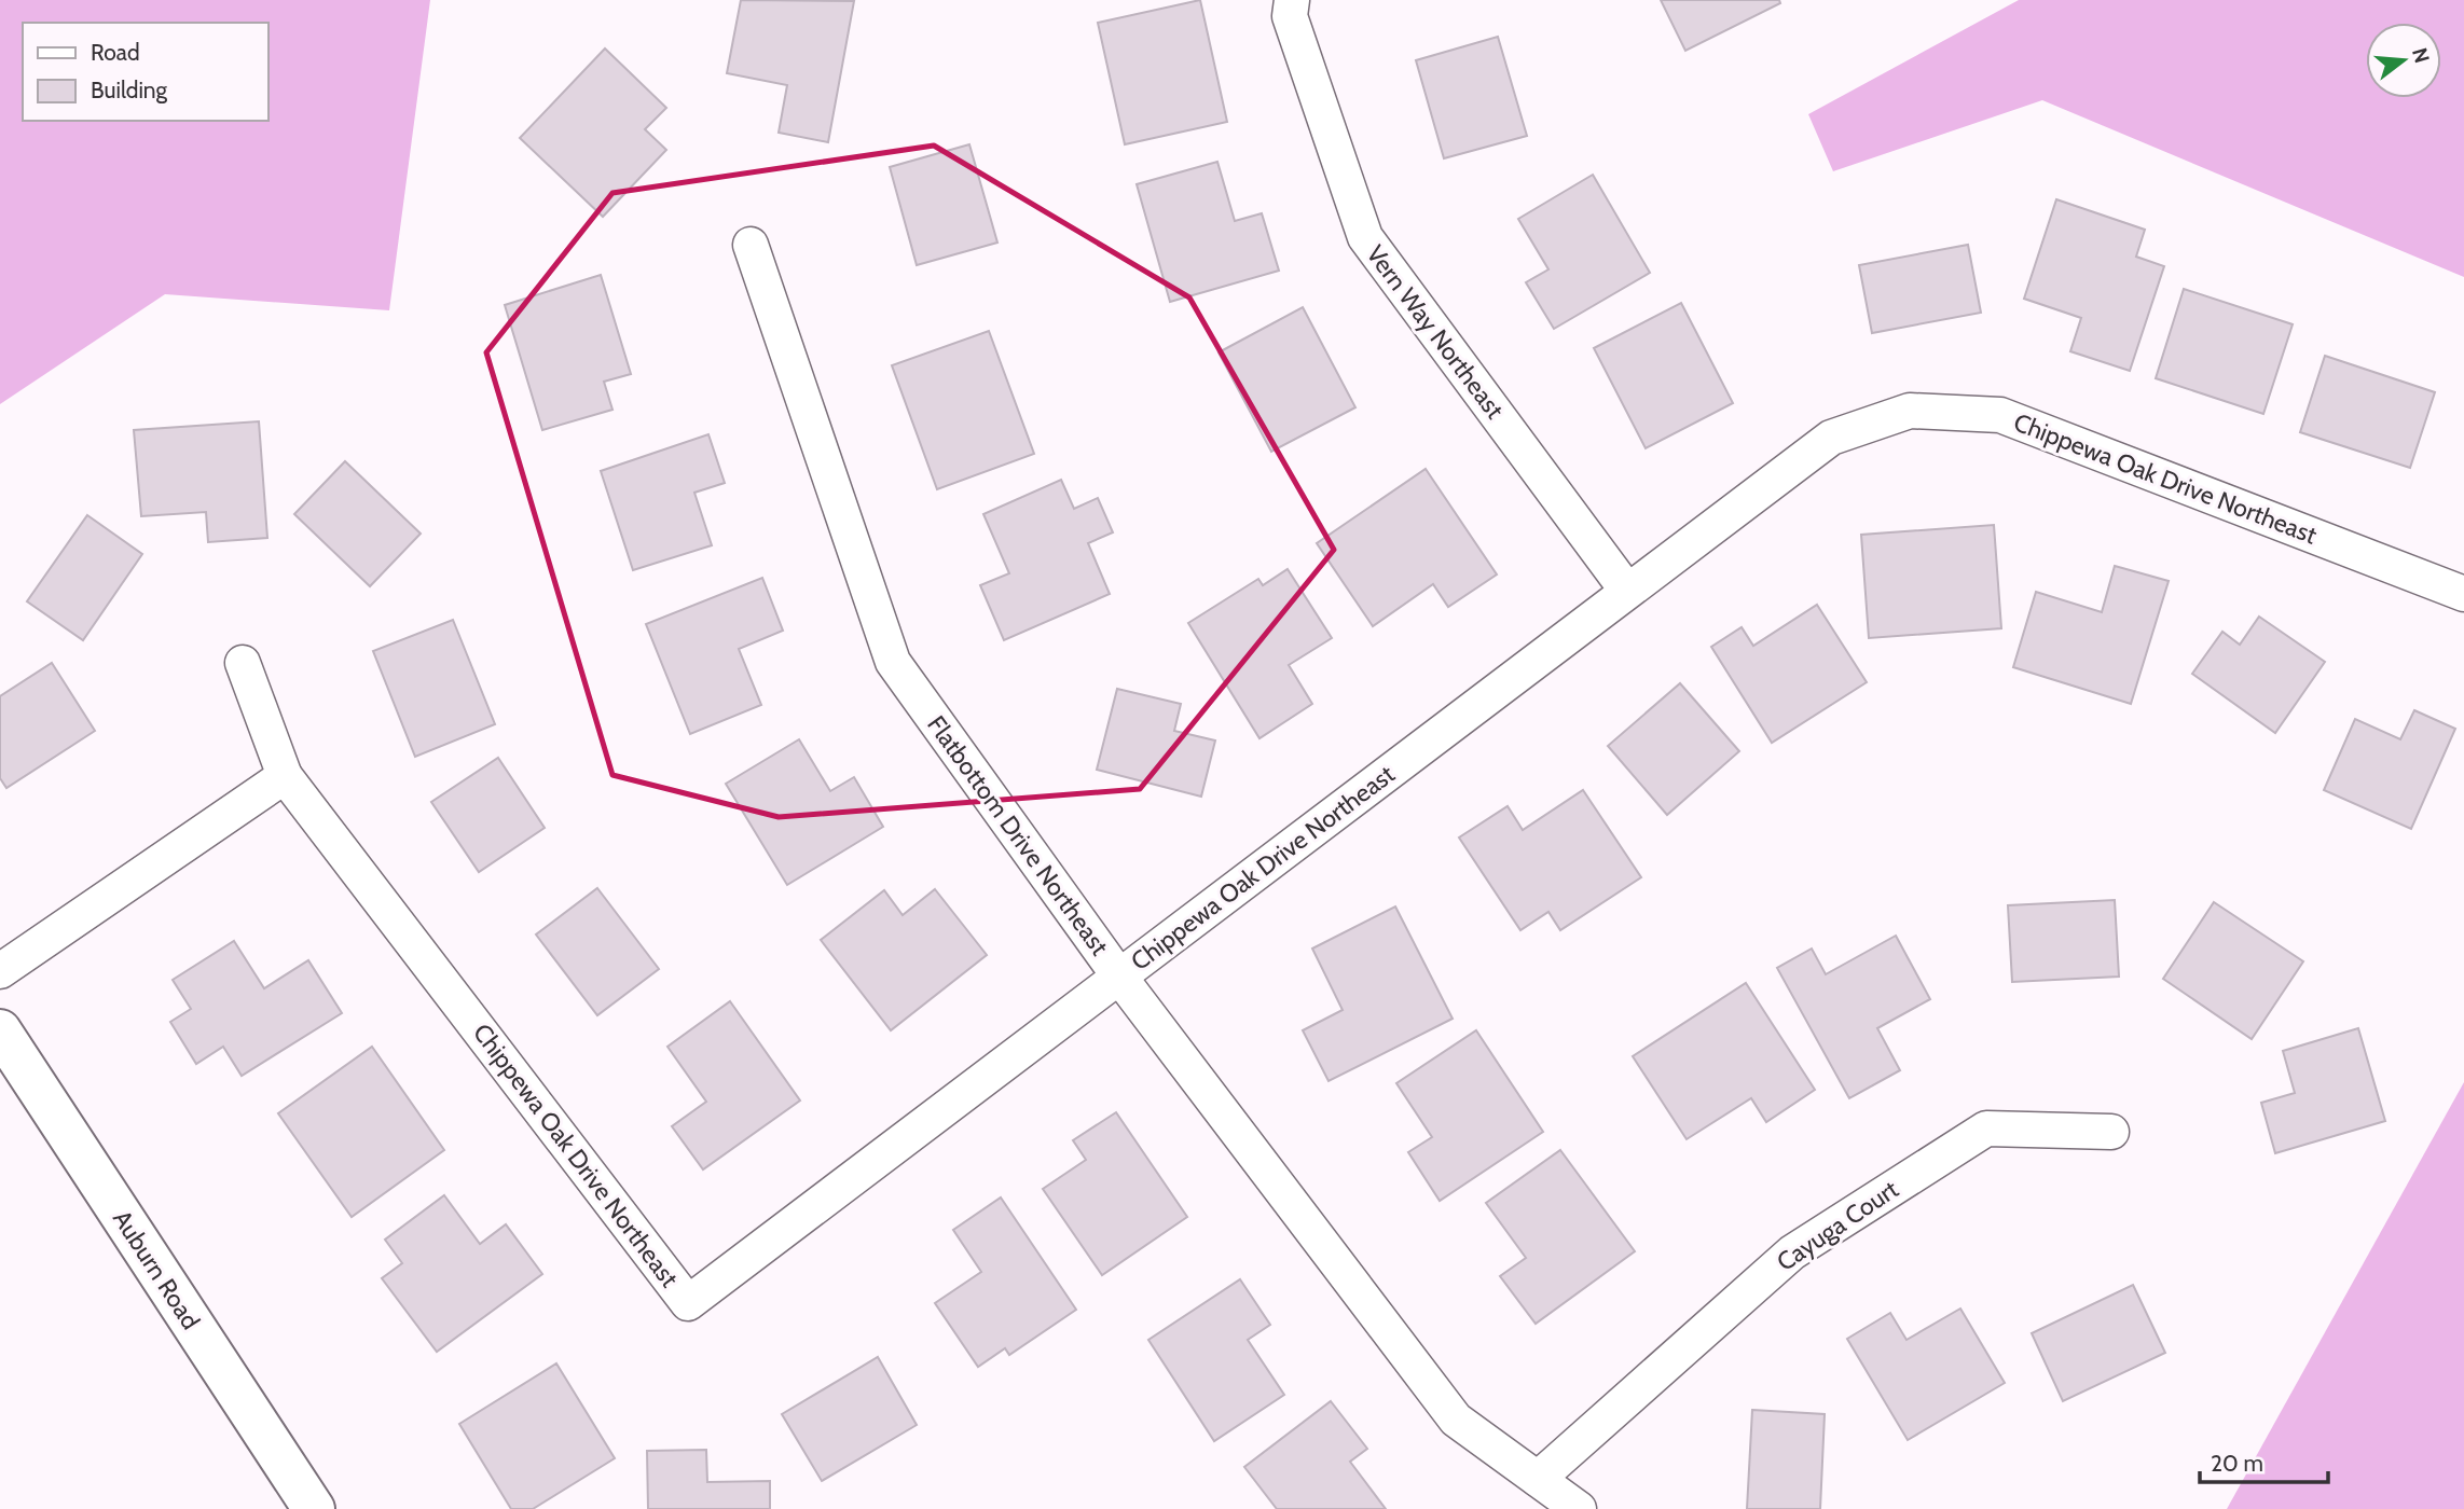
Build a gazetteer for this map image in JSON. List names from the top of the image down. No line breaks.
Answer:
{"streets":{"main road":["Auburn Road"],"street":["Vern Way Northeast","Chippewa Oak Drive Northeast","Flatbottom Drive Northeast","Cayuga Court"]},"crossings":[["Vern Way Northeast","Chippewa Oak Drive Northeast"],["Chippewa Oak Drive Northeast","Flatbottom Drive Northeast"],["Flatbottom Drive Northeast","Cayuga Court"]],"legend":["Road","Building"],"scale_bar":"20 m","north":"right"}
